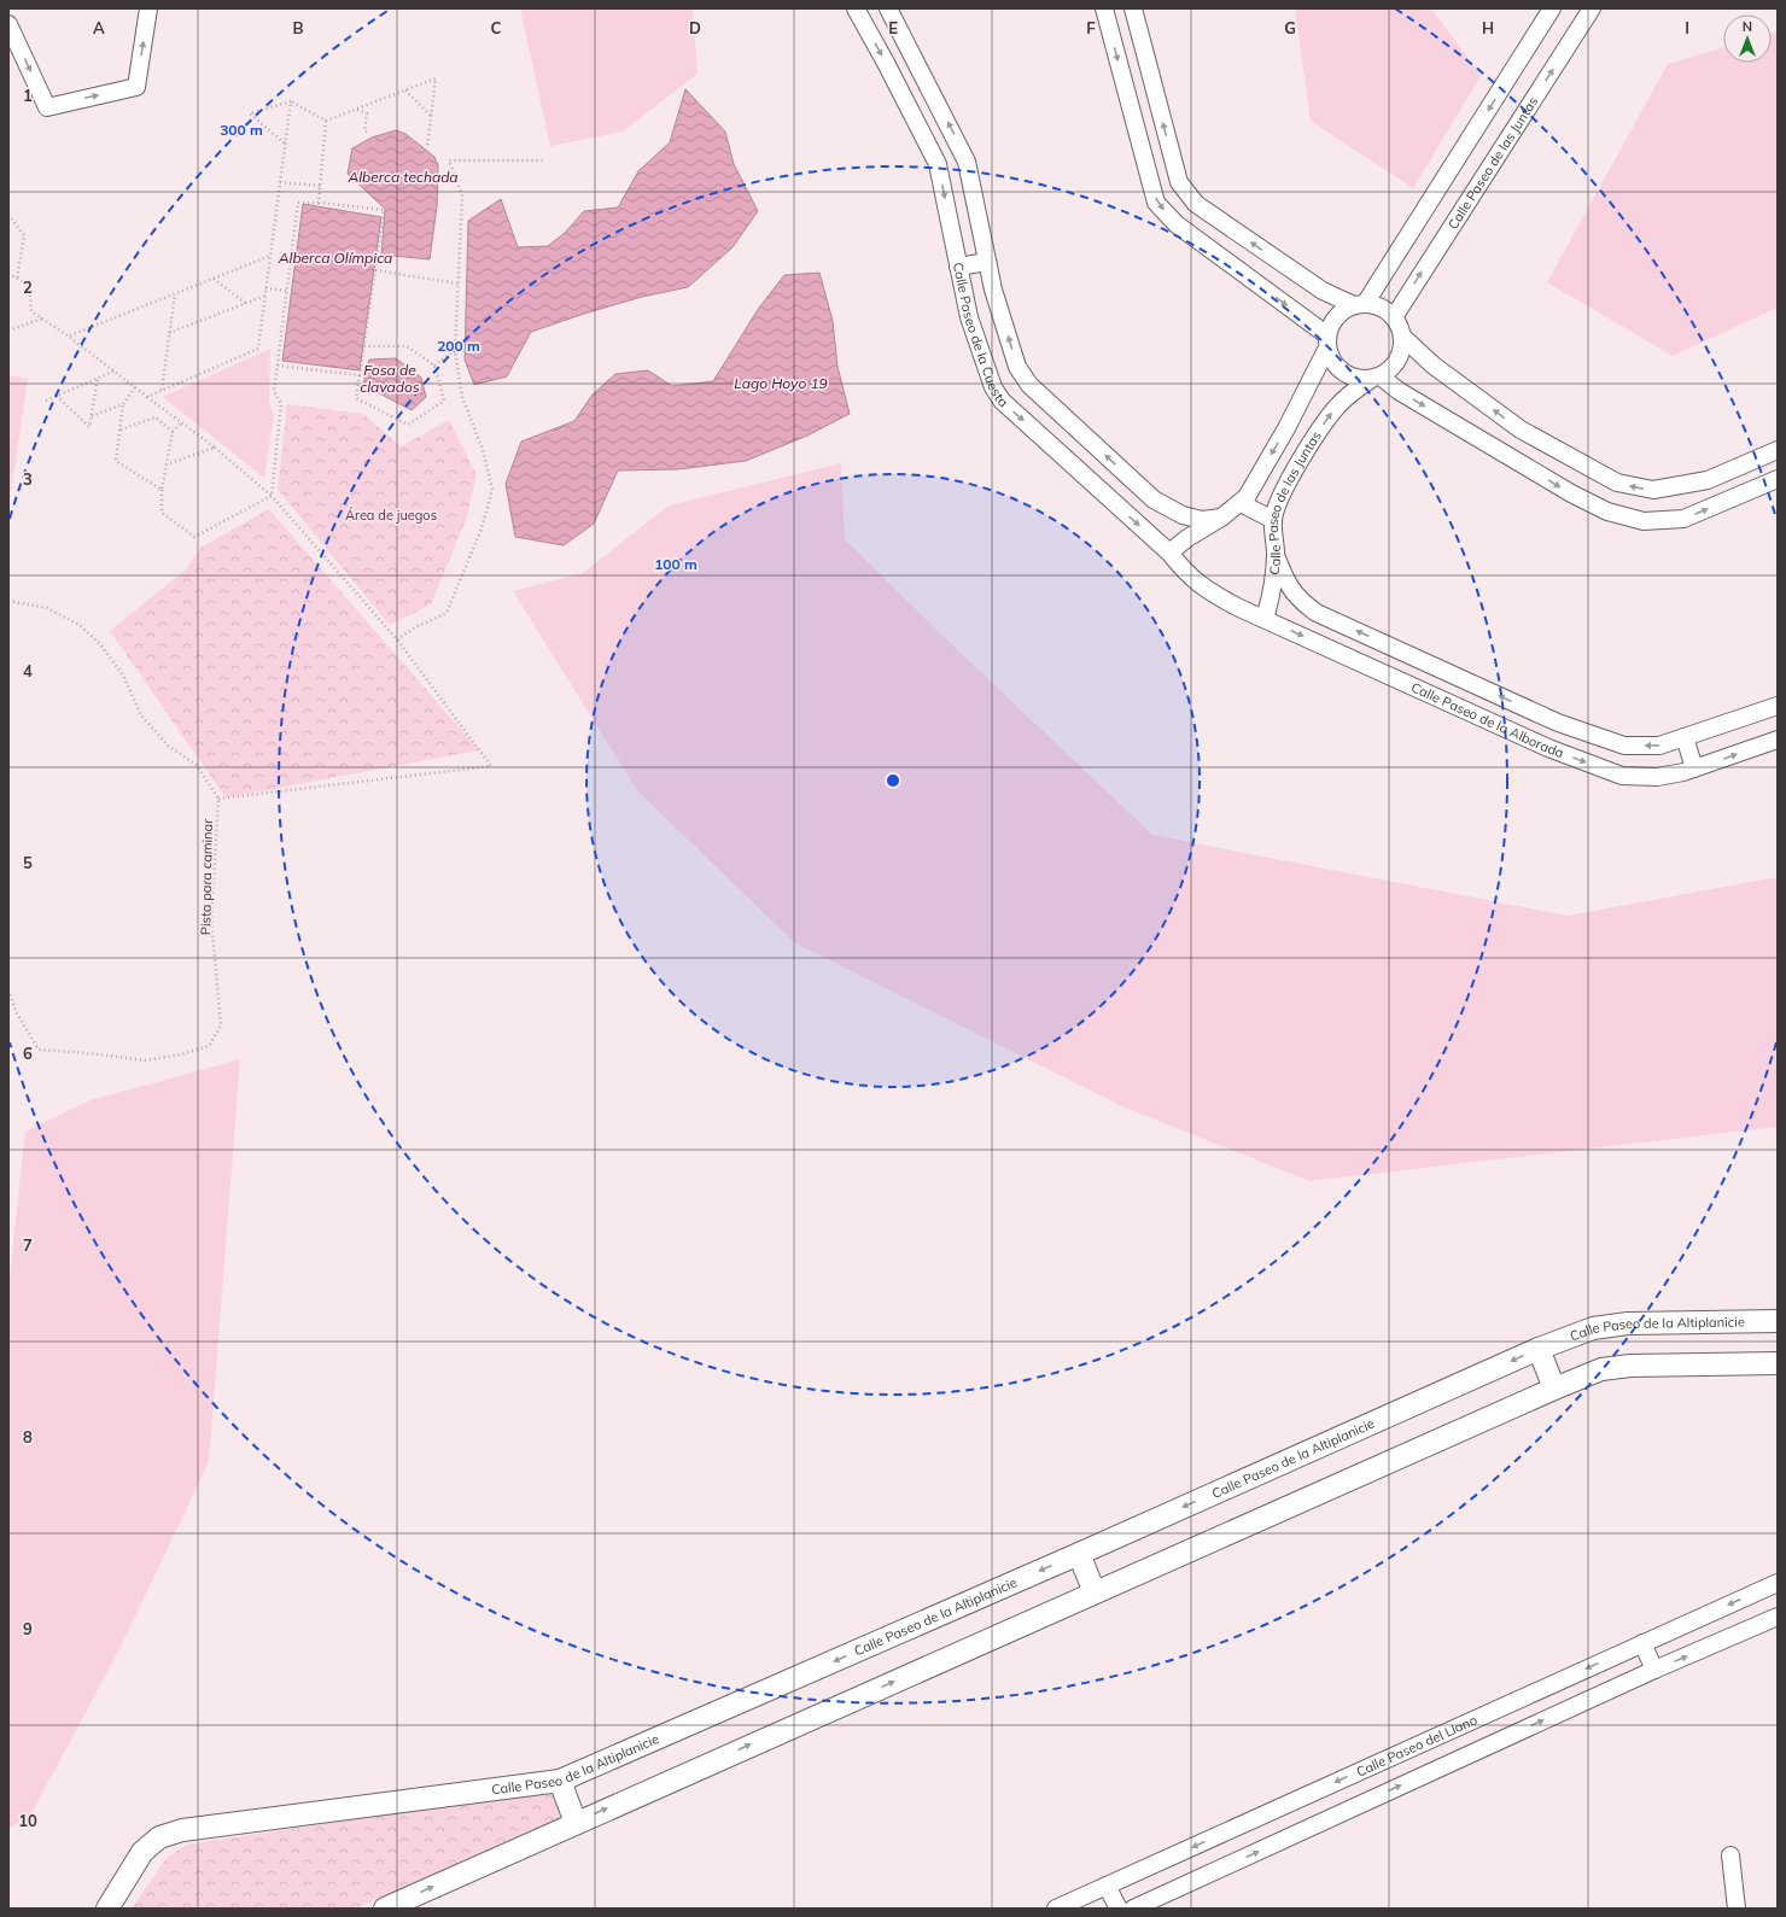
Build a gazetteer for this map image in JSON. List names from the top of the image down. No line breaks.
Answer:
{"streets":{"street":["Calle Paseo de las Juntas","Calle Paseo de la Cuesta","Calle Paseo de la Alborada","Calle Paseo de la Altiplanicie","Calle Paseo del Llano"],"path":["Pista para caminar"]},"crossings":[["Calle Paseo de las Juntas","Calle Paseo de la Alborada"],["Calle Paseo de la Cuesta","Calle Paseo de la Alborada"]],"water":["Alberca techada","Alberca Olímpica","Fosa de clavados","Lago Hoyo 19"],"parks":["Área de juegos"],"north":"top","grid":{"columns":["A","B","C","D","E","F","G","H","I"],"rows":["1","2","3","4","5","6","7","8","9","10"]},"rings":["300 m","200 m","100 m"]}
